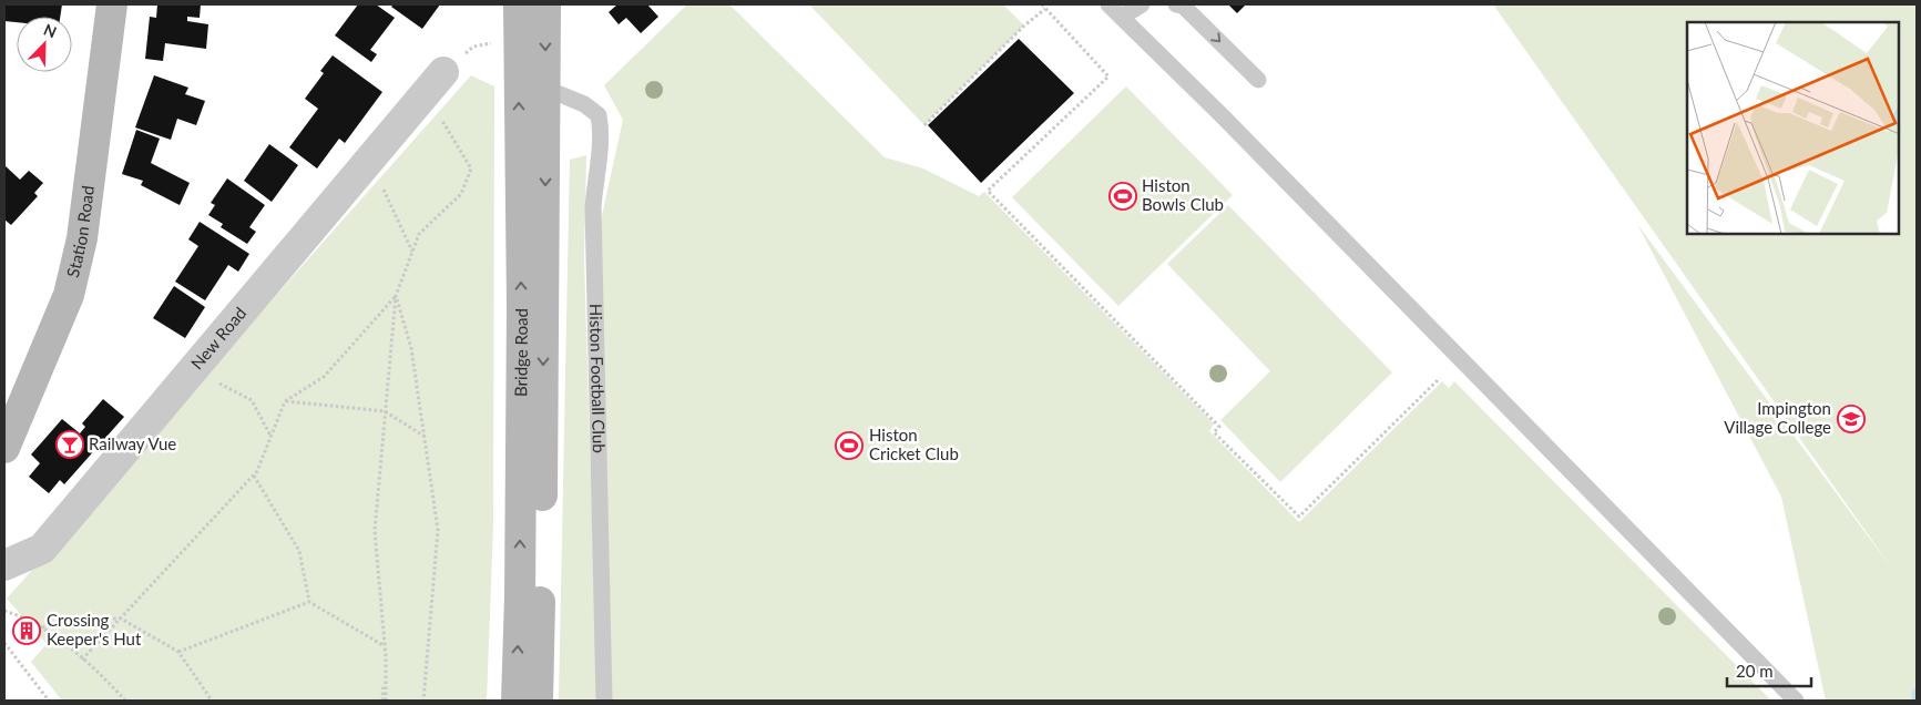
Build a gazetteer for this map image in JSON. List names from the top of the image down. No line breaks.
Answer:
{"streets":{"main road":["Station Road","Bridge Road"],"street":["New Road"],"lane":["Histon Football Club"]},"crossings":[["Bridge Road","Histon Football Club"]],"places":{"sports":["Histon Bowls Club","Histon Cricket Club"],"school or university":["Impington Village College"],"bar":["Railway Vue"],"building":["Crossing Keeper's Hut"]},"scale_bar":"20 m","north":"top right"}
